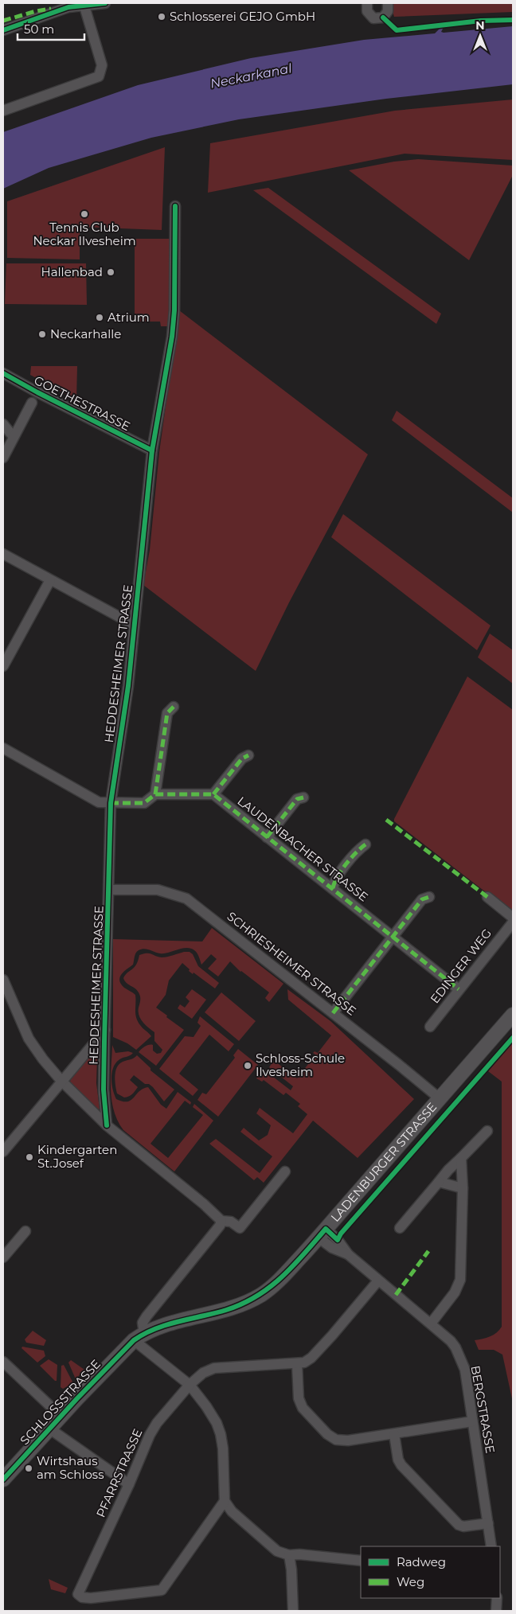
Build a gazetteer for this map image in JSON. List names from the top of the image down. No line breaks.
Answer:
{"streets":{"main road":["LADENBURGER STRASSE","SCHLOSSSTRASSE"],"street":["GOETHESTRASSE","HEDDESHEIMER STRASSE","LAUDENBACHER STRASSE","SCHRIESHEIMER STRASSE","EDINGER WEG","BERGSTRASSE","PFARRSTRASSE"]},"crossings":[["GOETHESTRASSE","HEDDESHEIMER STRASSE"],["HEDDESHEIMER STRASSE","SCHRIESHEIMER STRASSE"],["LAUDENBACHER STRASSE","EDINGER WEG"],["SCHRIESHEIMER STRASSE","LADENBURGER STRASSE"],["LADENBURGER STRASSE","SCHLOSSSTRASSE"],["LADENBURGER STRASSE","BERGSTRASSE"],["BERGSTRASSE","PFARRSTRASSE"]],"water":["Neckarkanal"],"places":["Schlosserei GEJO GmbH","Tennis Club Neckar Ilvesheim","Hallenbad","Atrium","Neckarhalle","Schloss-Schule Ilvesheim","Kindergarten St.Josef","Wirtshaus am Schloss"],"legend":["Radweg","Weg"],"scale_bar":"50 m","north":"top"}
